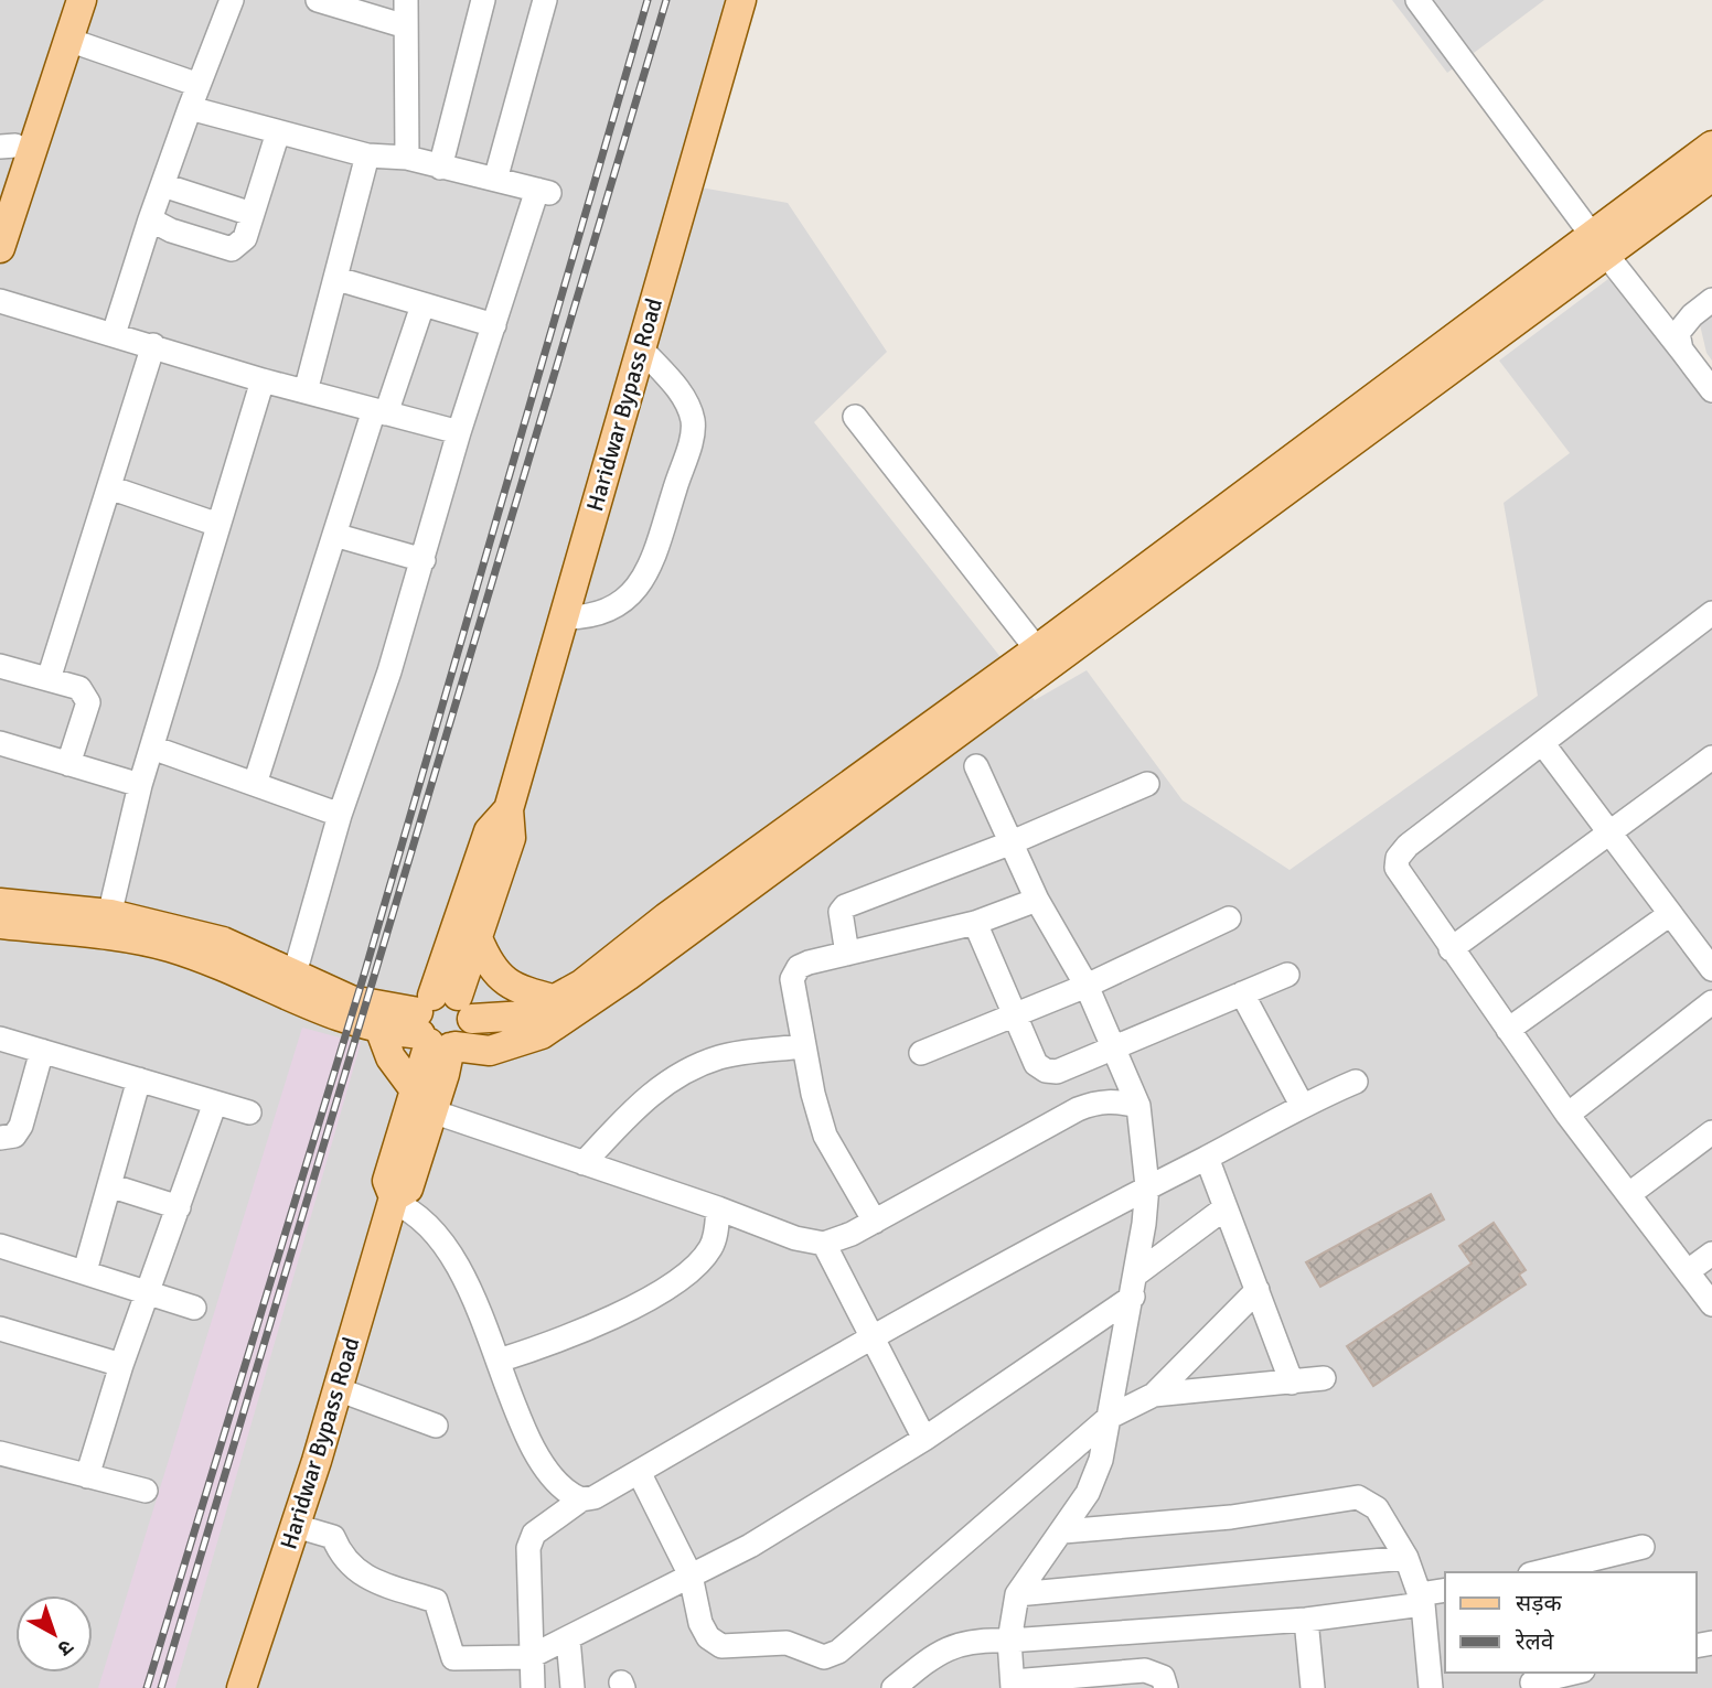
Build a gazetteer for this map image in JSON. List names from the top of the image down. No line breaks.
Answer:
{"streets":{"main road":["Haridwar Bypass Road"]},"legend":["सड़क","रेलवे"],"north":"bottom right"}
